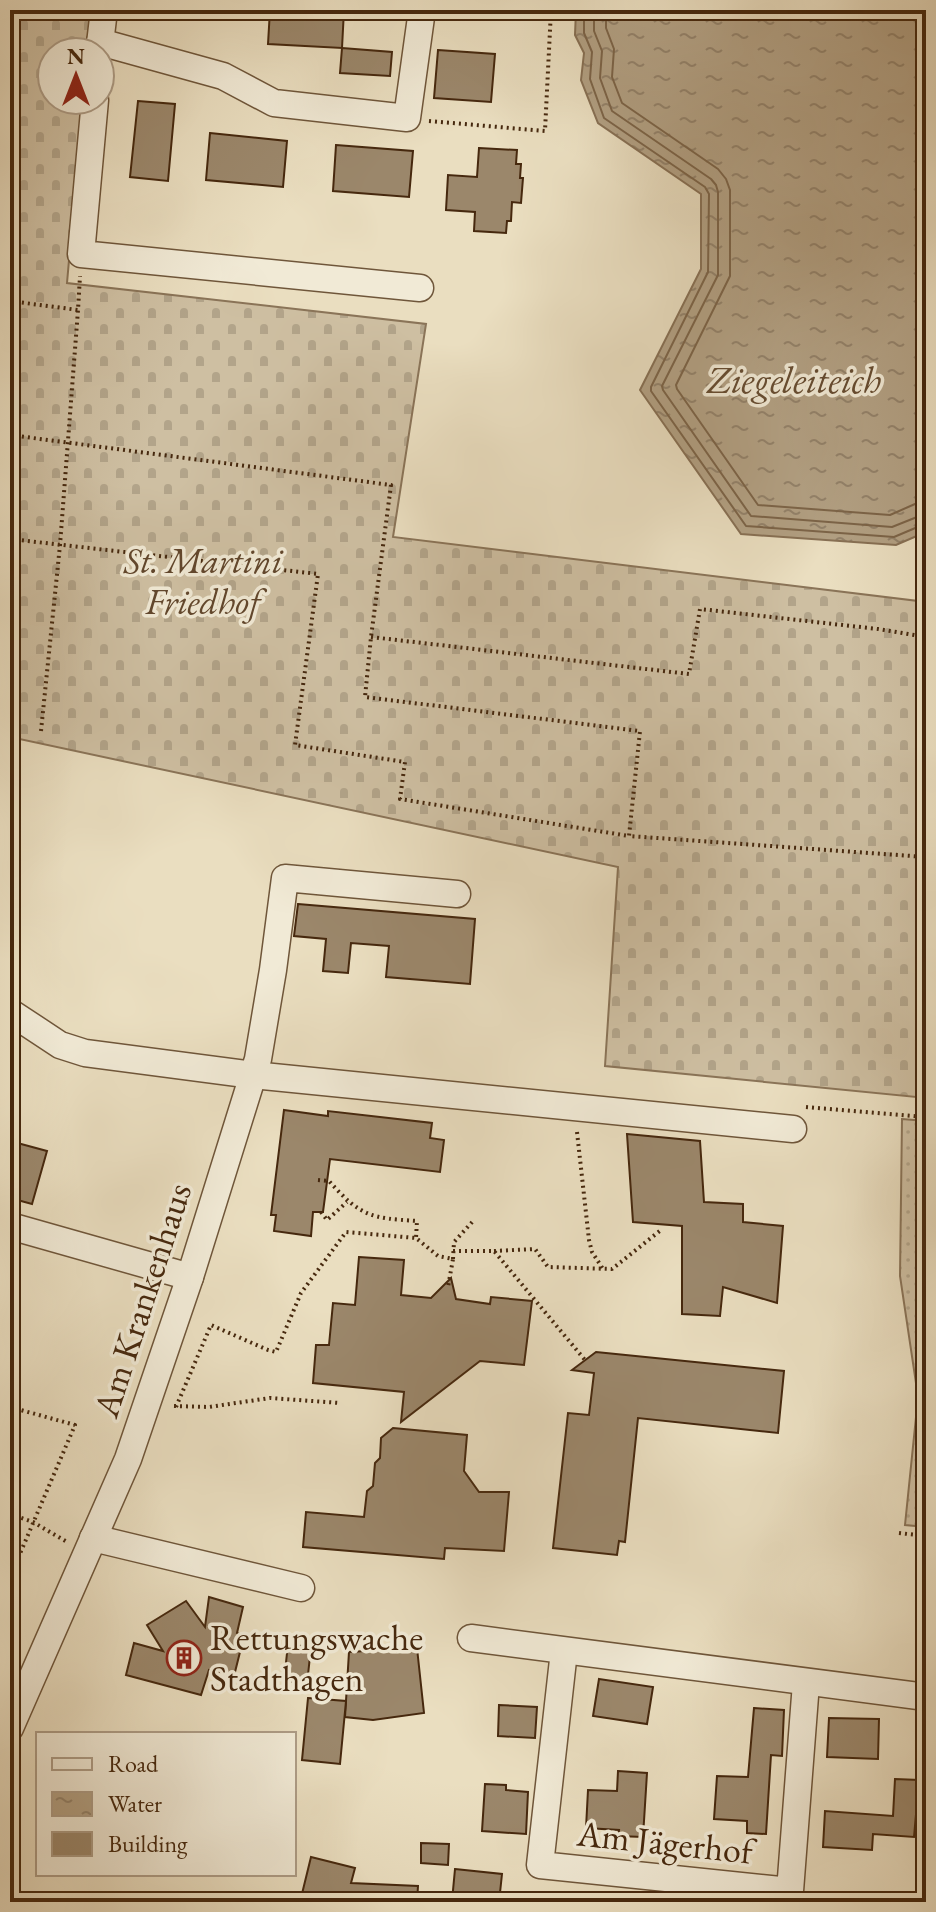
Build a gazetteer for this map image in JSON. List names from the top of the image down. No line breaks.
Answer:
{"streets":{"street":["Am Krankenhaus","Am Jägerhof"]},"water":["Ziegeleiteich"],"parks":["St. Martini Friedhof"],"places":{"building":["Rettungswache Stadthagen"]},"legend":["Road","Water","Building"],"north":"top"}
